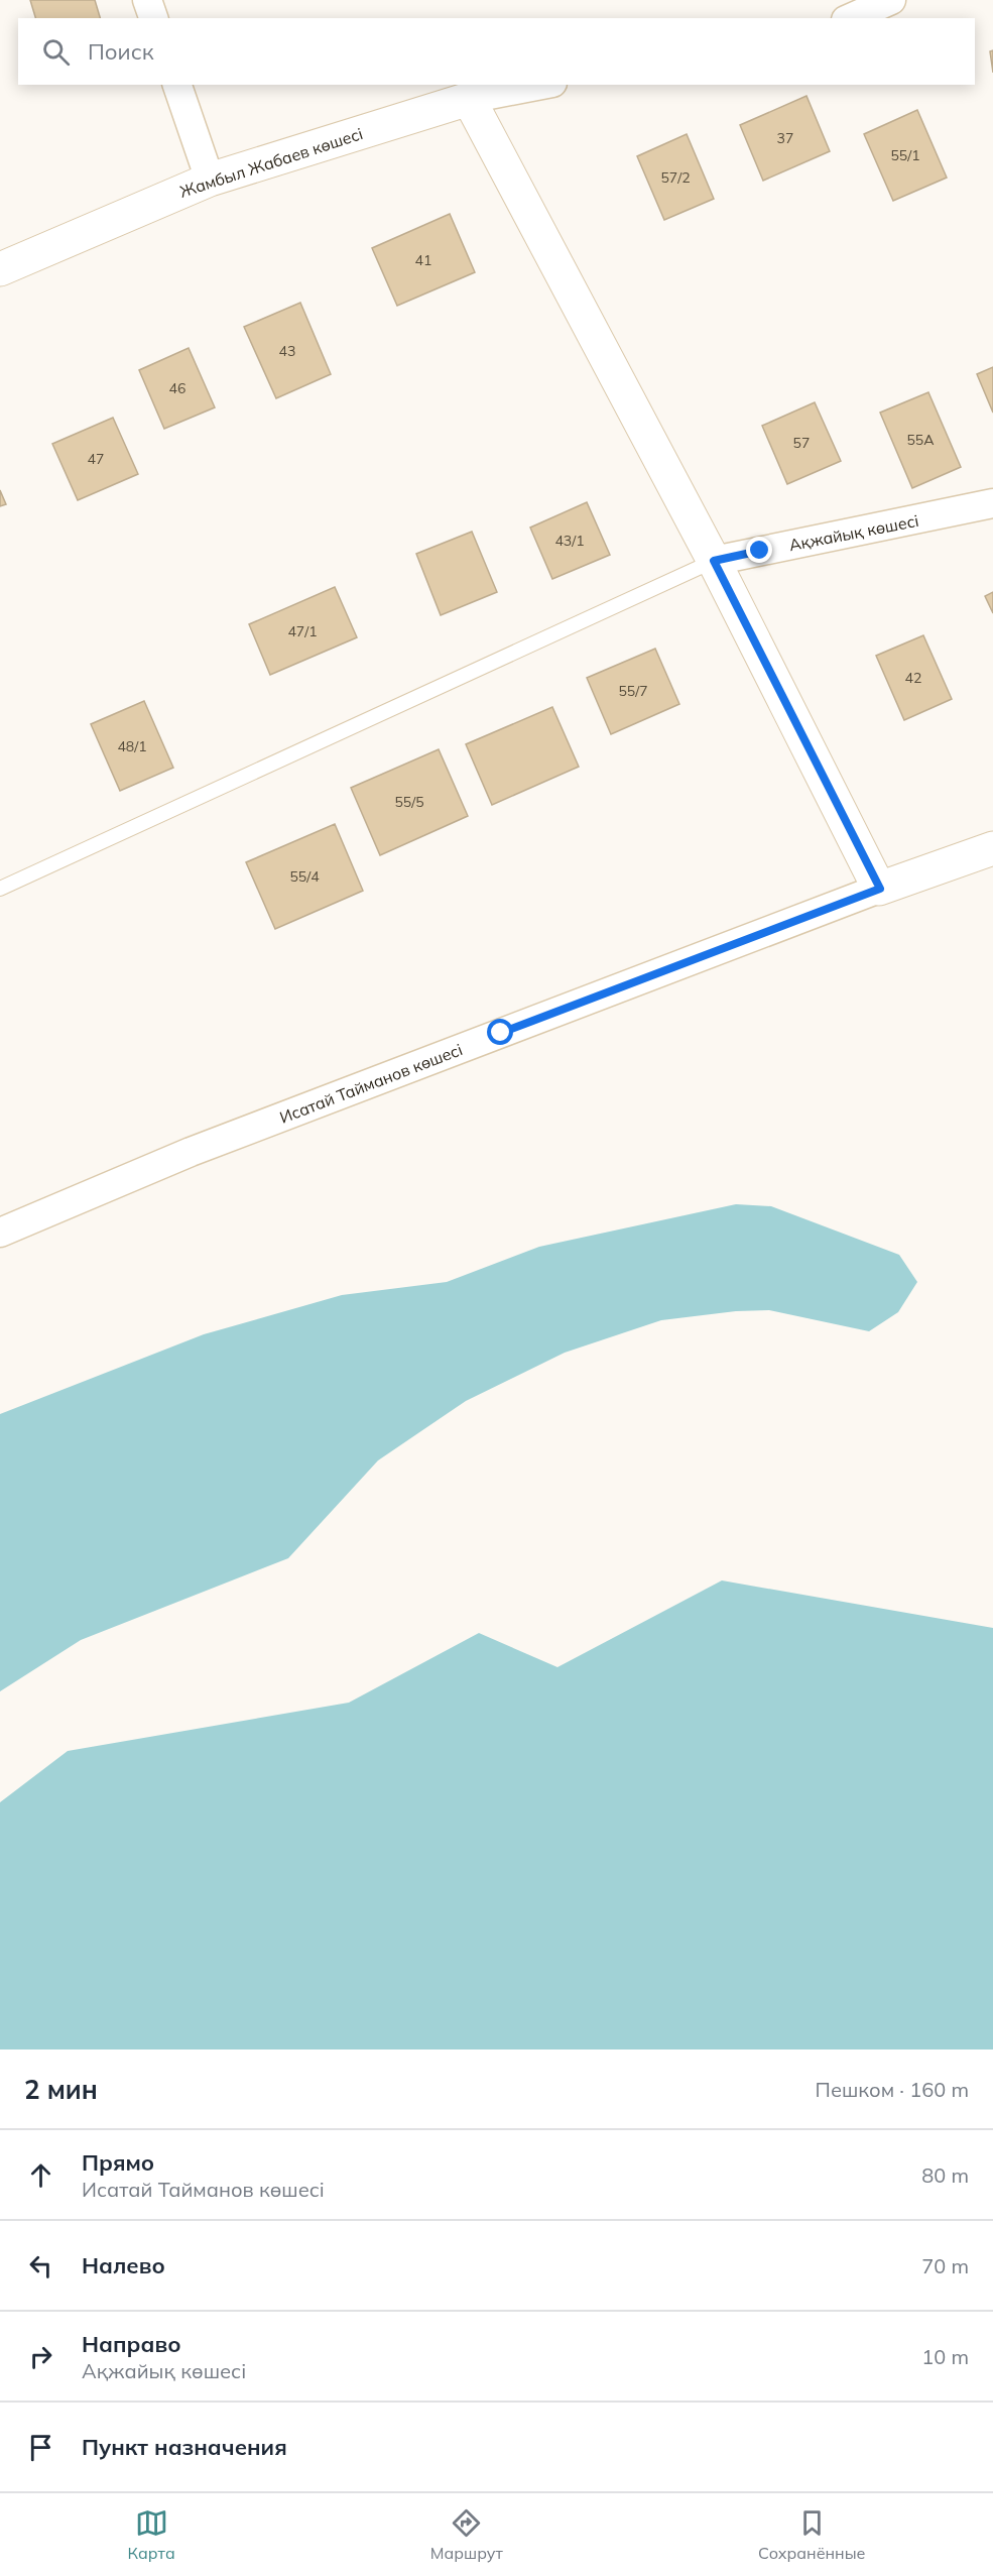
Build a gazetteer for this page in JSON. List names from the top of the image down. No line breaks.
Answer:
{"streets":{"street":["Жамбыл Жабаев көшесі","Ақжайық көшесі","Исатай Тайманов көшесі"]},"house_numbers":["37","55/1","57/2","41","43","46","55А","57","47","43/1","47/1","42","55/7","48/1","55/5","55/4"],"page":{"search":"Поиск","heading":["2 мин","Пешком · 160 m"],"list":[["Прямо","Исатай Тайманов көшесі","80 m"],["Налево","70 m"],["Направо","Ақжайық көшесі","10 m"],"Пункт назначения"],"nav":["Карта","Маршрут","Сохранённые"]}}
